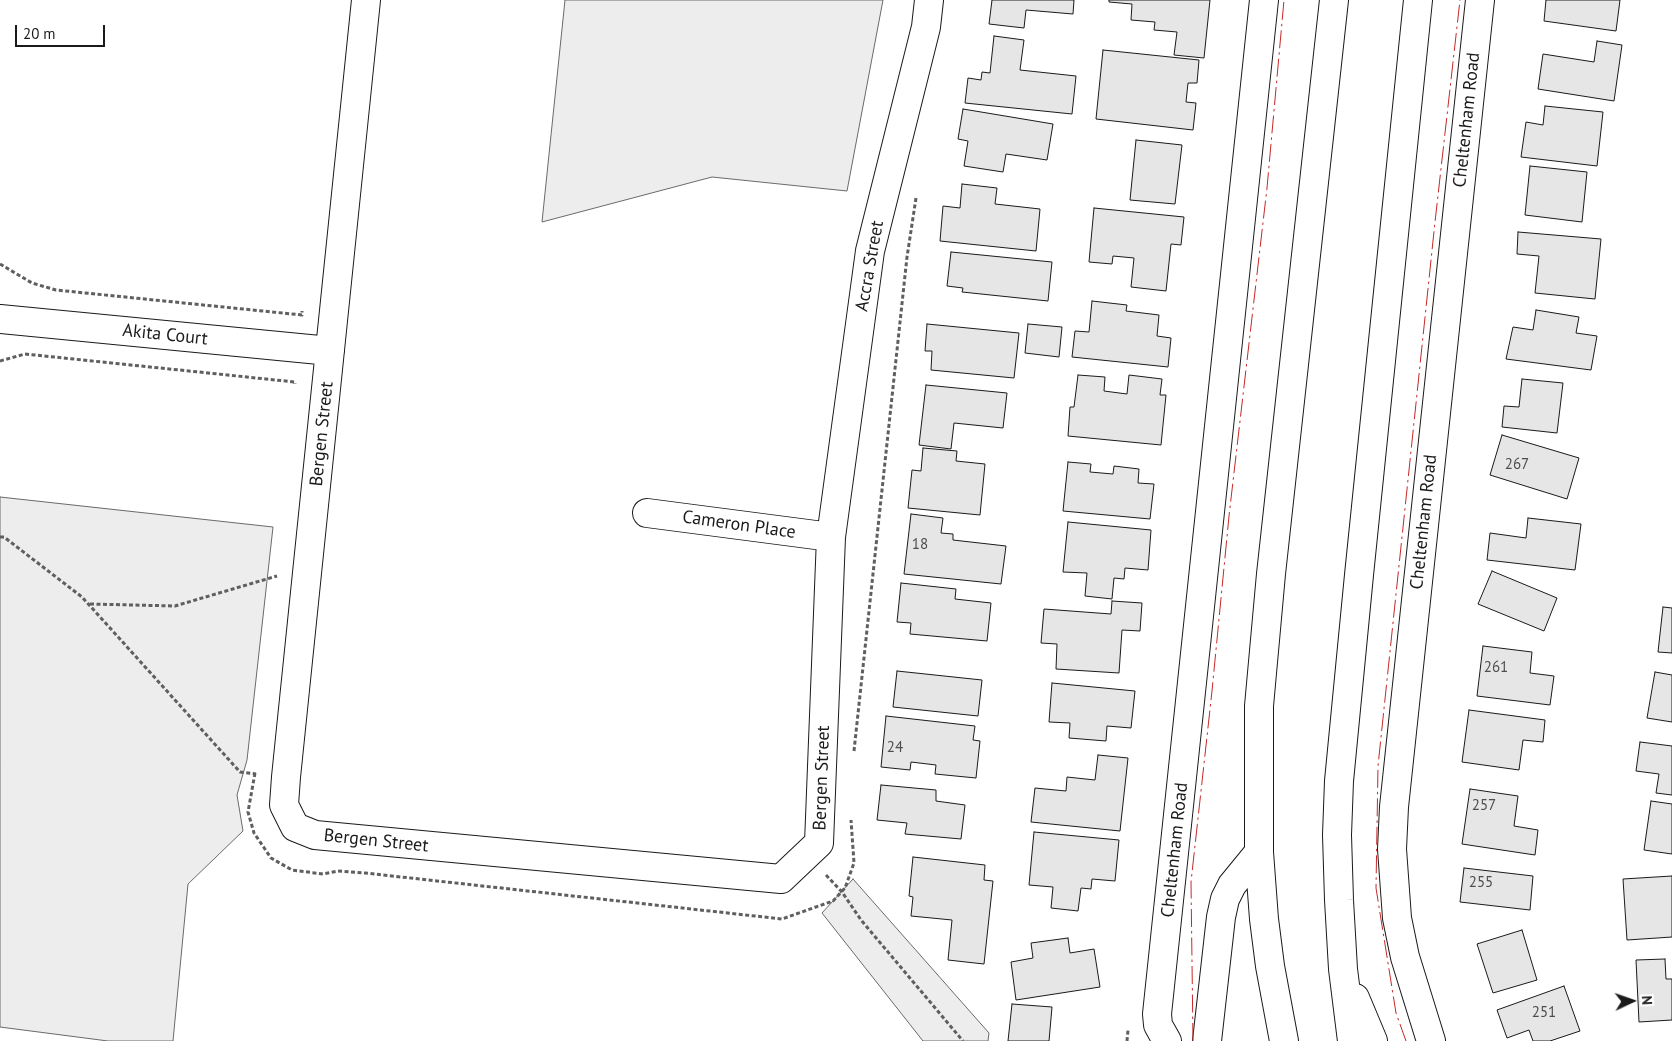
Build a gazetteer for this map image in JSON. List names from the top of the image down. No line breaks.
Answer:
{"streets":{"street":["Cheltenham Road","Accra Street","Akita Court","Bergen Street","Cameron Place"]},"crossings":[["Accra Street","Bergen Street"],["Accra Street","Cameron Place"],["Akita Court","Bergen Street"],["Bergen Street","Cameron Place"]],"house_numbers":["267","18","261","24","257","255","251"],"scale_bar":"20 m","north":"right"}
